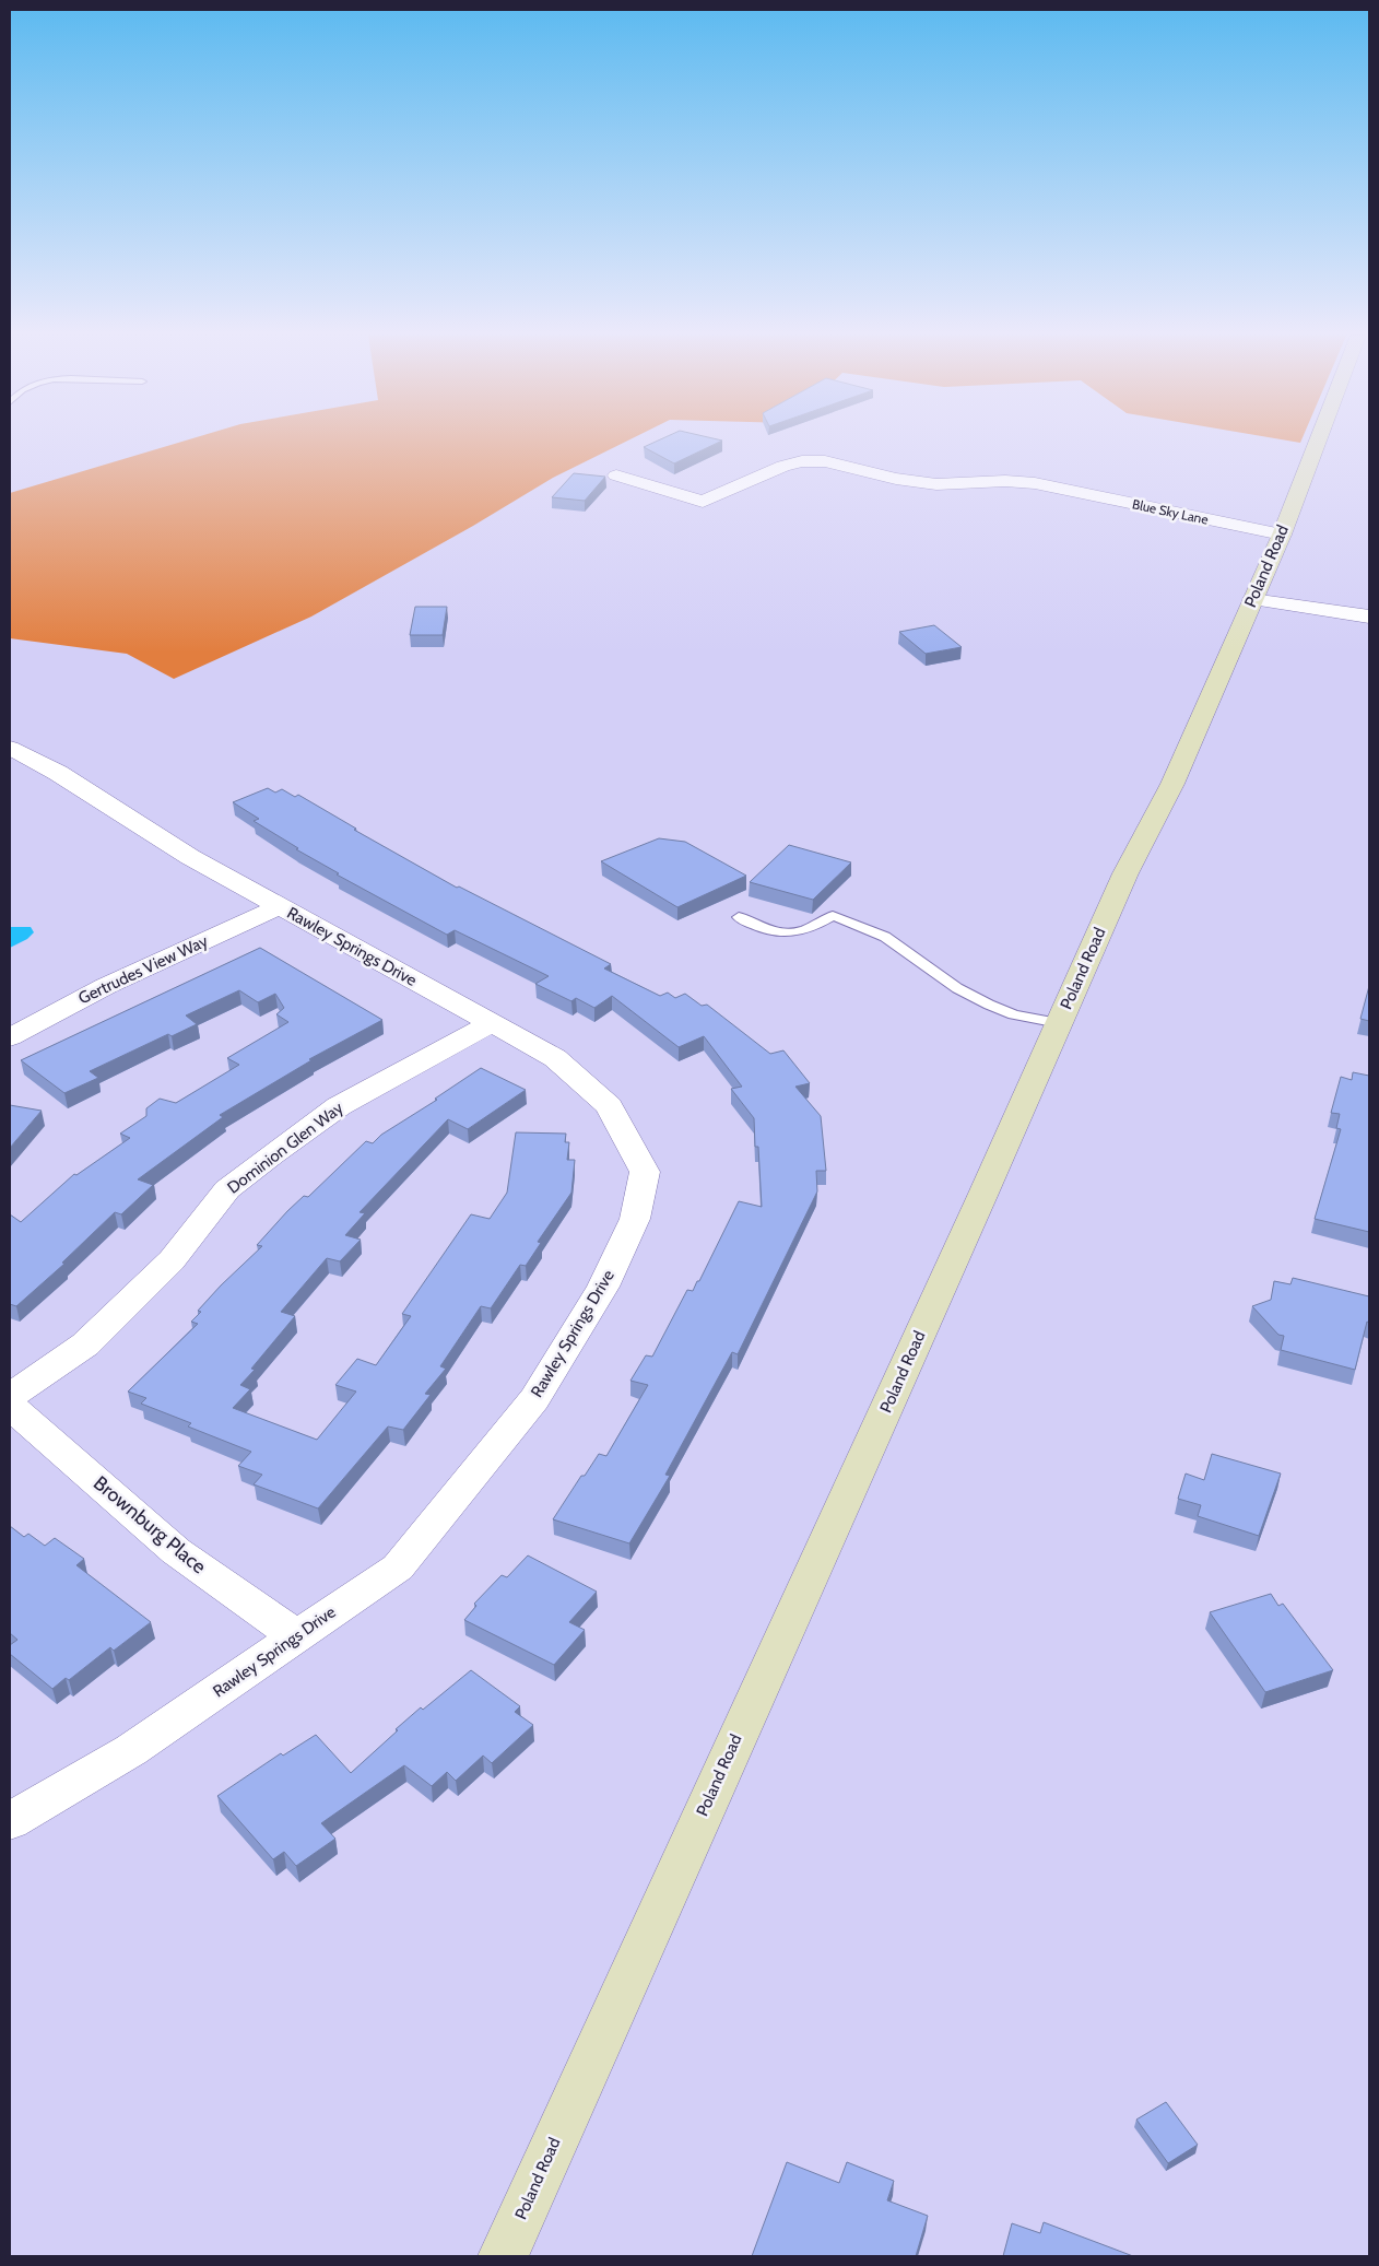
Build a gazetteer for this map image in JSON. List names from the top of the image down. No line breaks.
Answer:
{"streets":{"street":["Blue Sky Lane","Poland Road","Rawley Springs Drive","Gertrudes View Way","Dominion Glen Way","Brownburg Place"]},"crossings":[["Blue Sky Lane","Poland Road"],["Rawley Springs Drive","Gertrudes View Way"],["Rawley Springs Drive","Dominion Glen Way"],["Rawley Springs Drive","Brownburg Place"]]}
